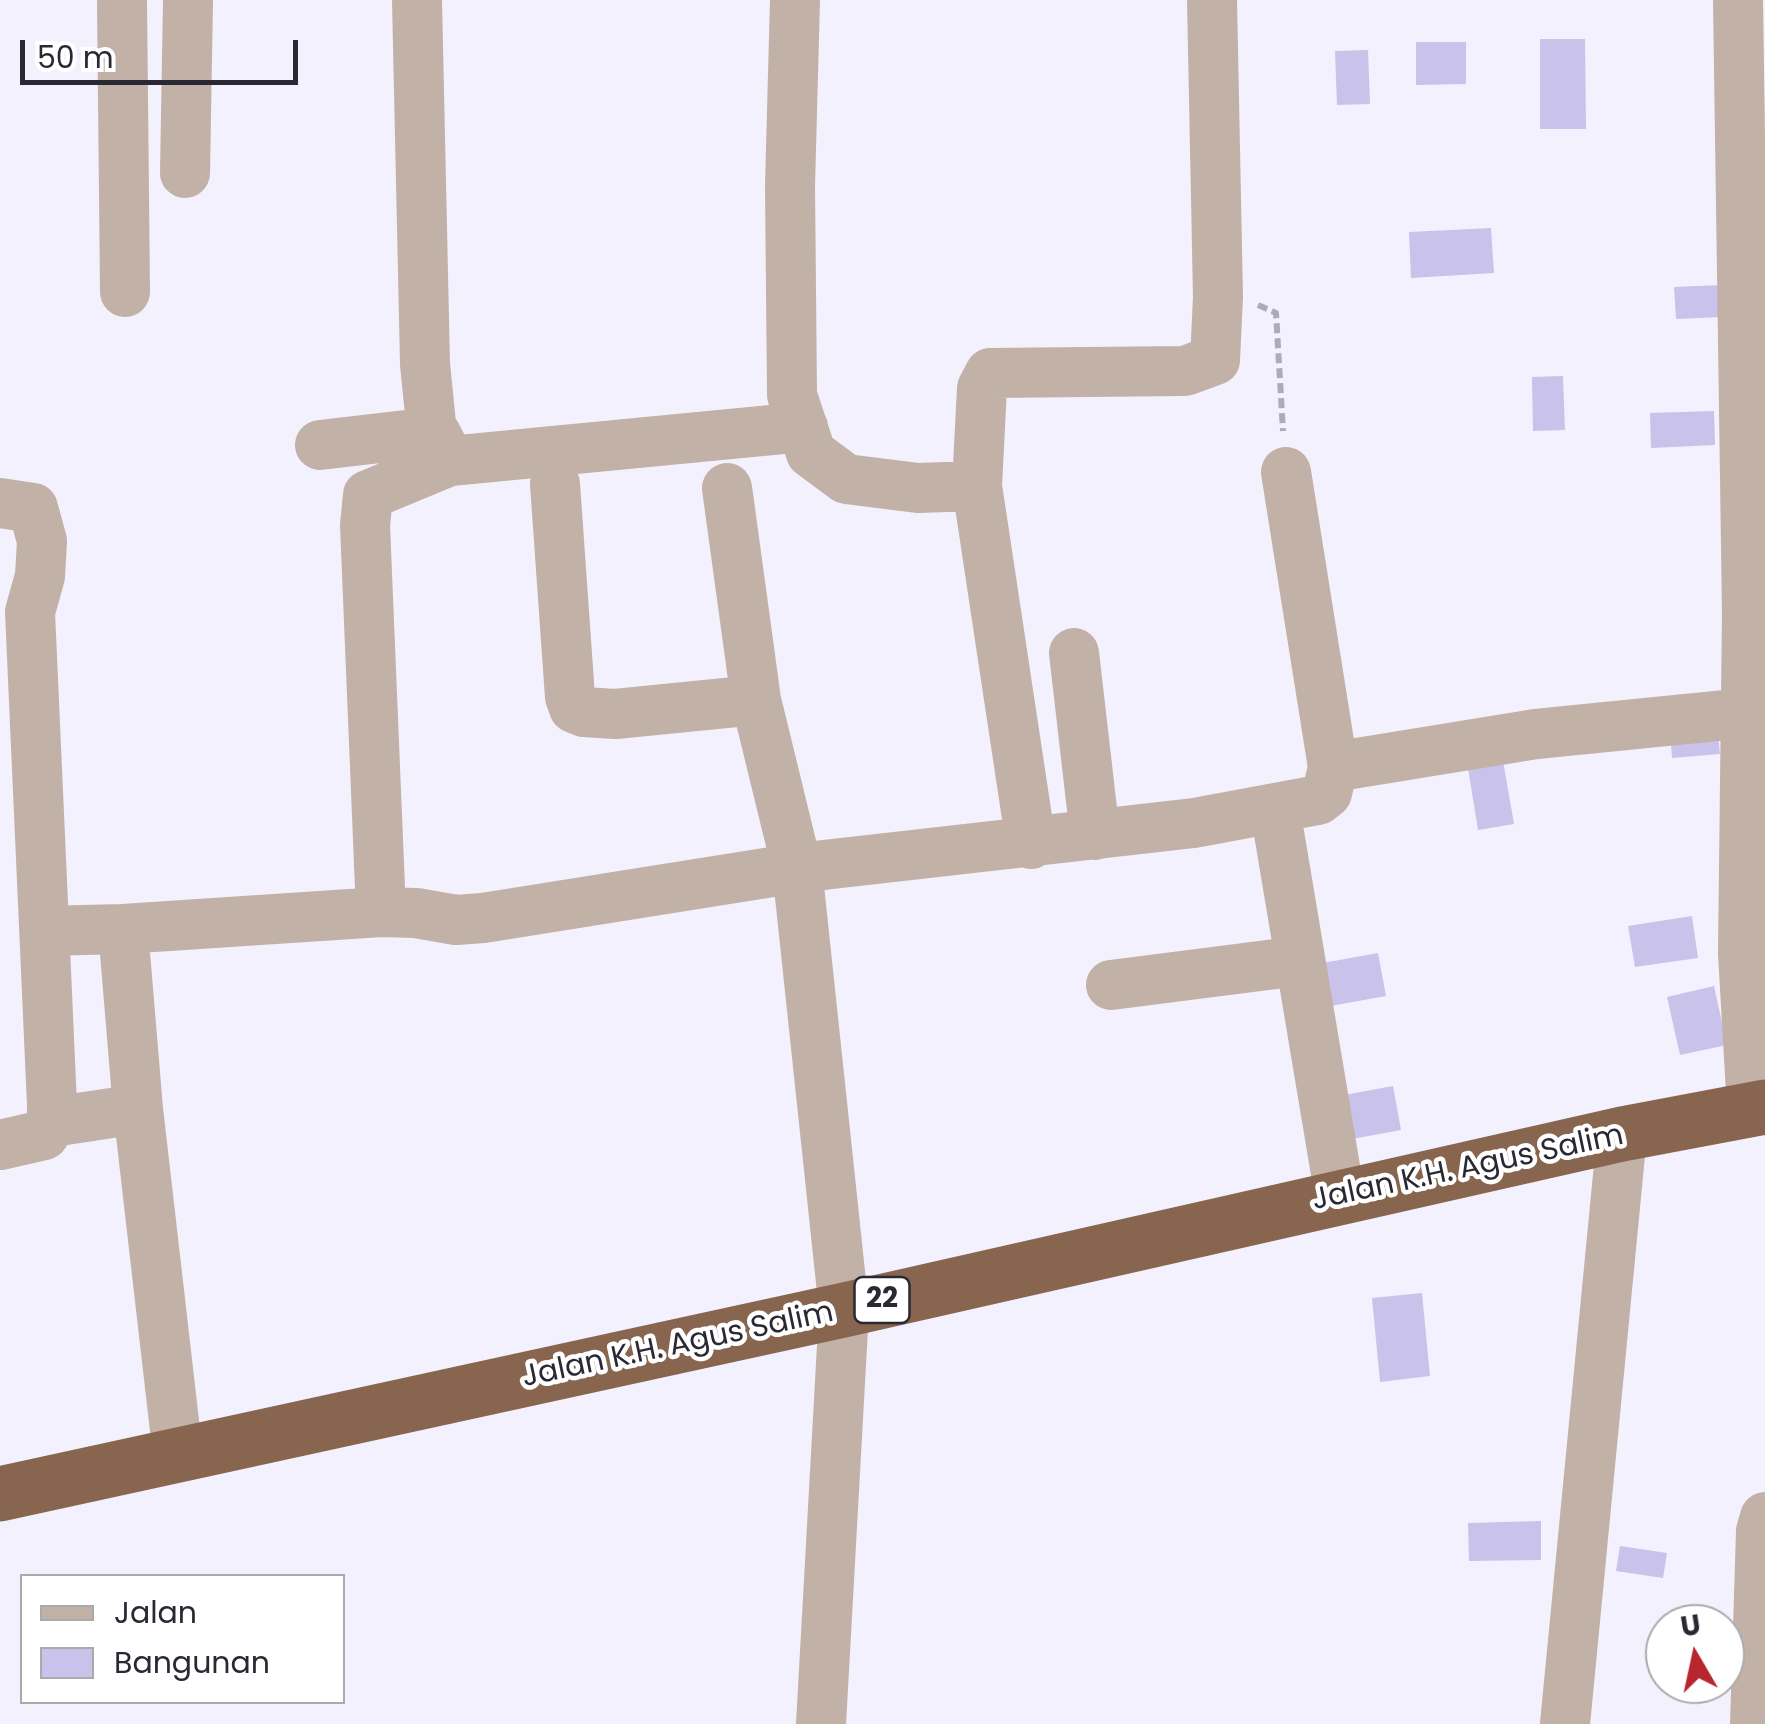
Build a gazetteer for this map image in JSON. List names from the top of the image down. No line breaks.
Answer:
{"streets":{"highway":["Jalan K.H. Agus Salim","22"]},"legend":["Jalan","Bangunan"],"scale_bar":"50 m","north":"top"}
